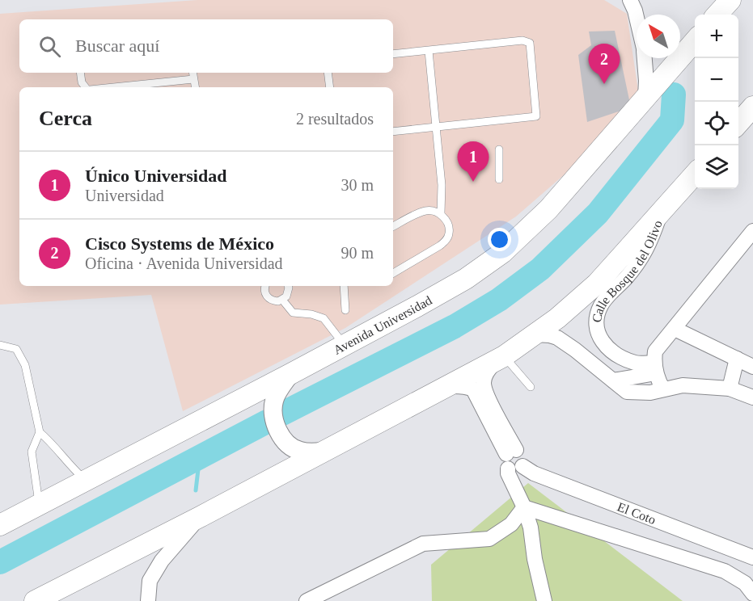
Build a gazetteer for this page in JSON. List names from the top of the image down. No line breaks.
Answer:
{"streets":{"main road":["Avenida Universidad"],"street":["Calle Bosque del Olivo","El Coto"]},"north":"top left","page":{"map_buttons":["+","−"],"search":"Buscar aquí","pins":["2","1"],"heading":["Cerca","2 resultados"],"list":[{"mark":"1","name":"Único Universidad","note":"Universidad","value":"30 m"},{"mark":"2","name":"Cisco Systems de México","note":"Oficina · Avenida Universidad","value":"90 m"}]}}
